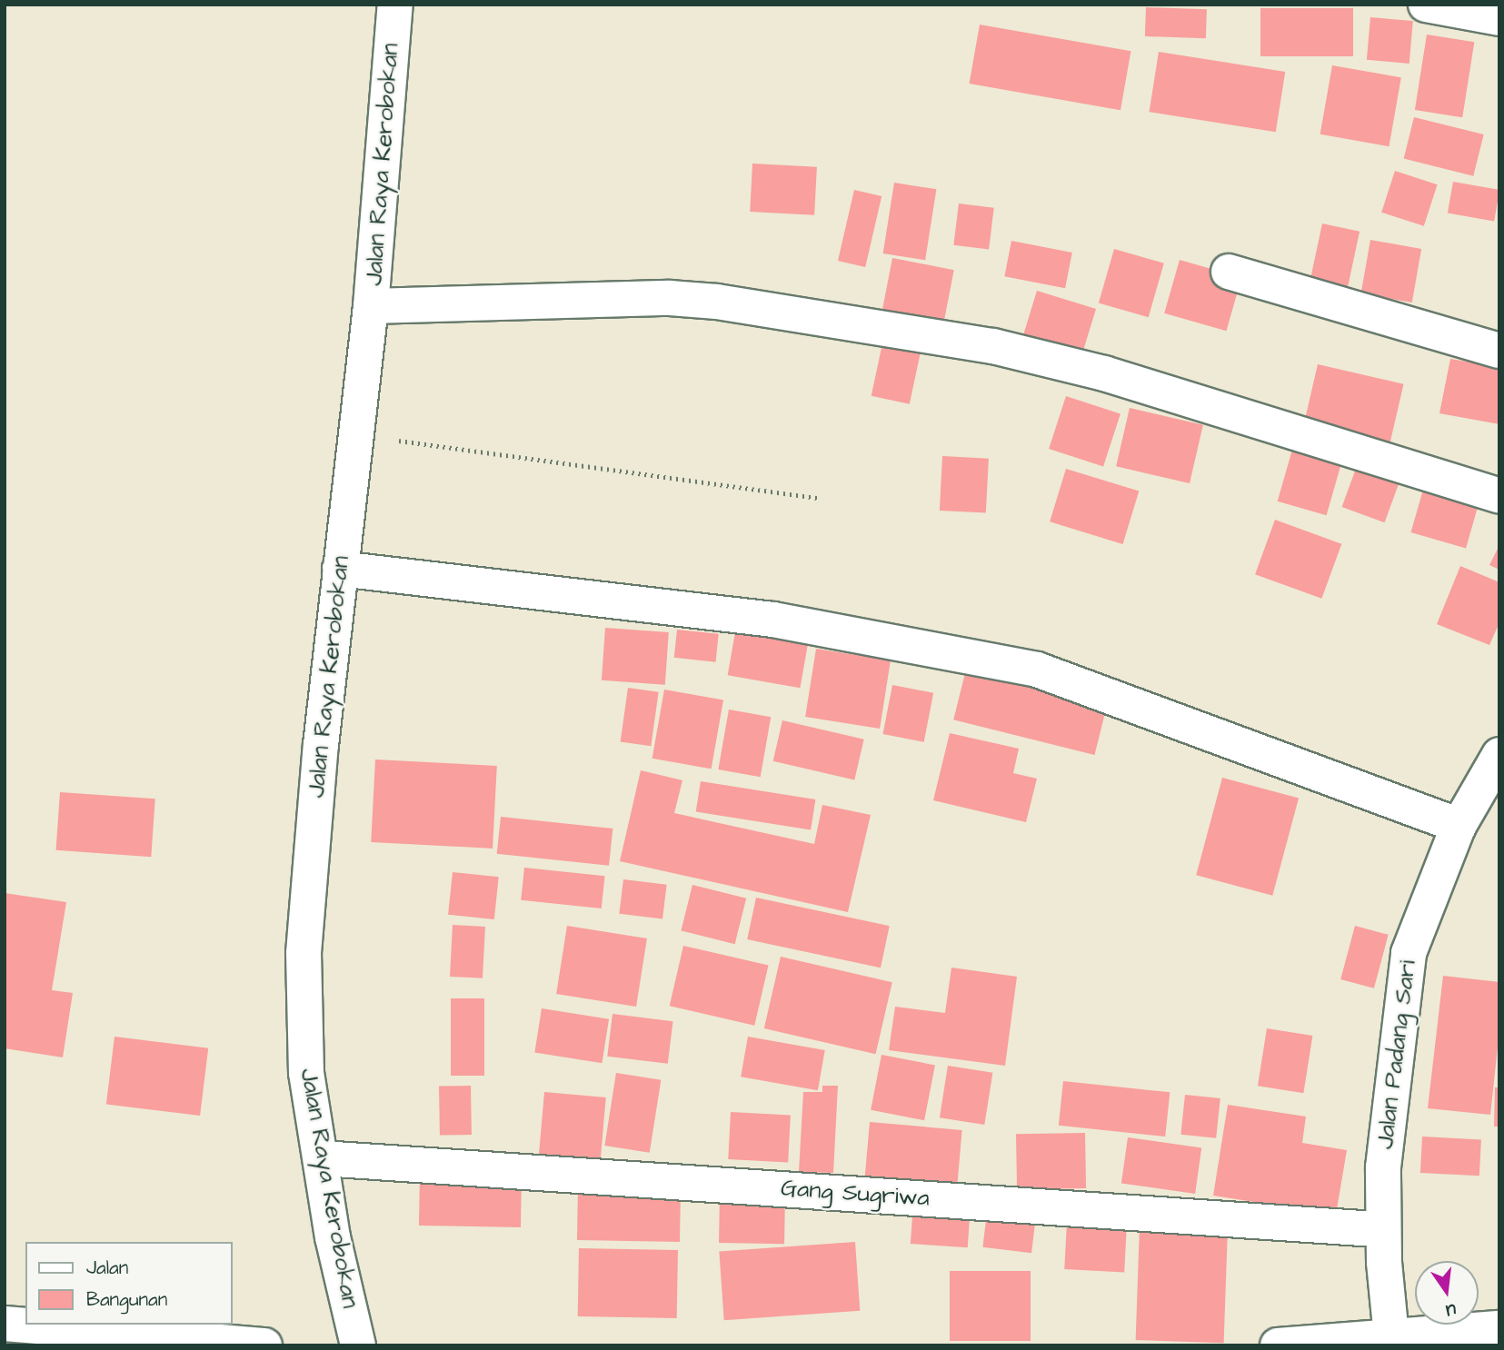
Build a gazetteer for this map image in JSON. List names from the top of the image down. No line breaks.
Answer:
{"streets":{"street":["Jalan Raya Kerobokan","Jalan Padang Sari","Gang Sugriwa"]},"legend":["Jalan","Bangunan"],"north":"bottom"}
